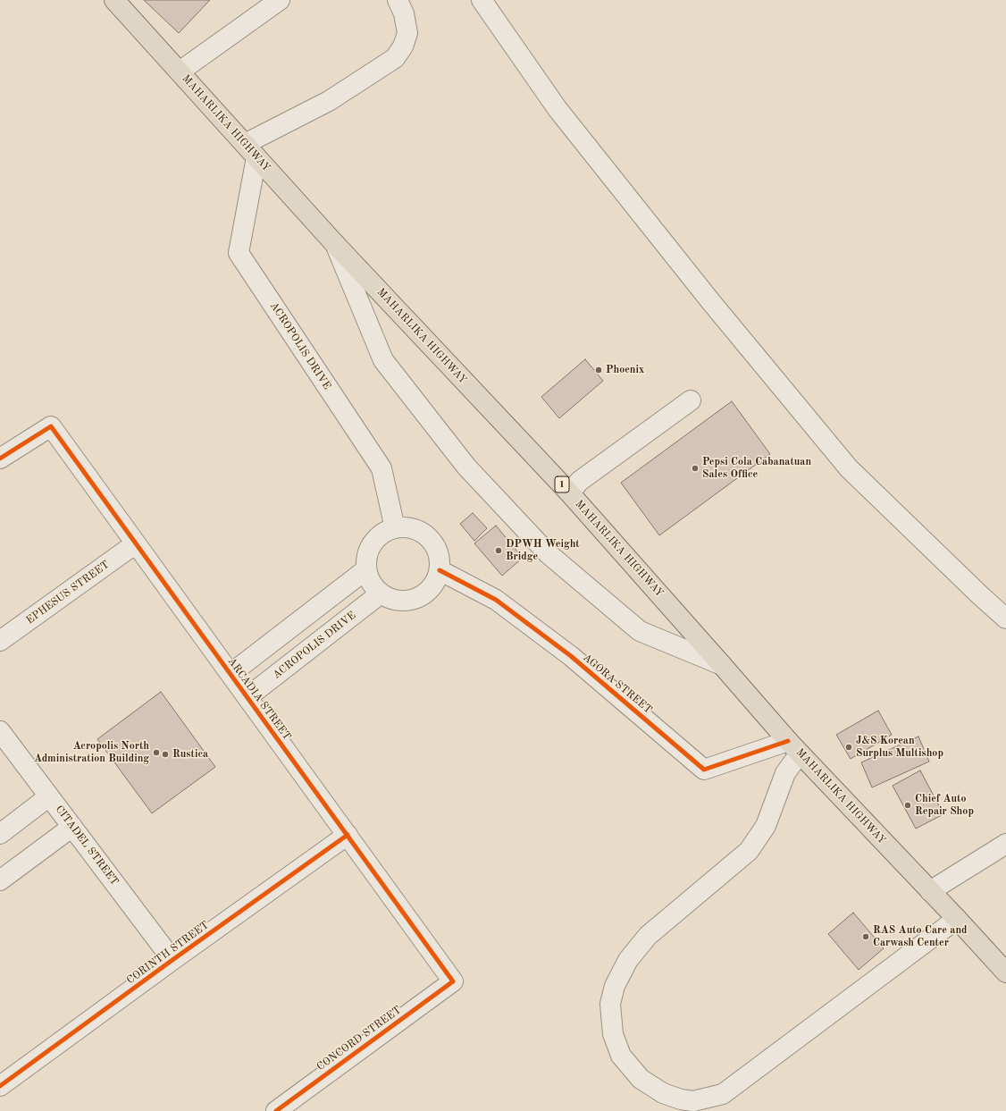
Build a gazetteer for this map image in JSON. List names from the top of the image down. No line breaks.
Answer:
{"streets":{"main road":["MAHARLIKA HIGHWAY","1"],"street":["ACROPOLIS DRIVE","EPHESUS STREET","AGORA STREET","ARCADIA STREET","CITADEL STREET","CORINTH STREET","CONCORD STREET"]},"crossings":[["MAHARLIKA HIGHWAY","ACROPOLIS DRIVE"],["MAHARLIKA HIGHWAY","AGORA STREET"],["ACROPOLIS DRIVE","AGORA STREET"],["ACROPOLIS DRIVE","ARCADIA STREET"],["EPHESUS STREET","ARCADIA STREET"],["ARCADIA STREET","CORINTH STREET"],["ARCADIA STREET","CONCORD STREET"],["CITADEL STREET","CORINTH STREET"]],"places":["Phoenix","Pepsi Cola Cabanatuan Sales Office","DPWH Weight Bridge","J&S Korean Surplus Multishop","Acropolis North Administration Building","Rustica","Chief Auto Repair Shop","RAS Auto Care and Carwash Center"]}
